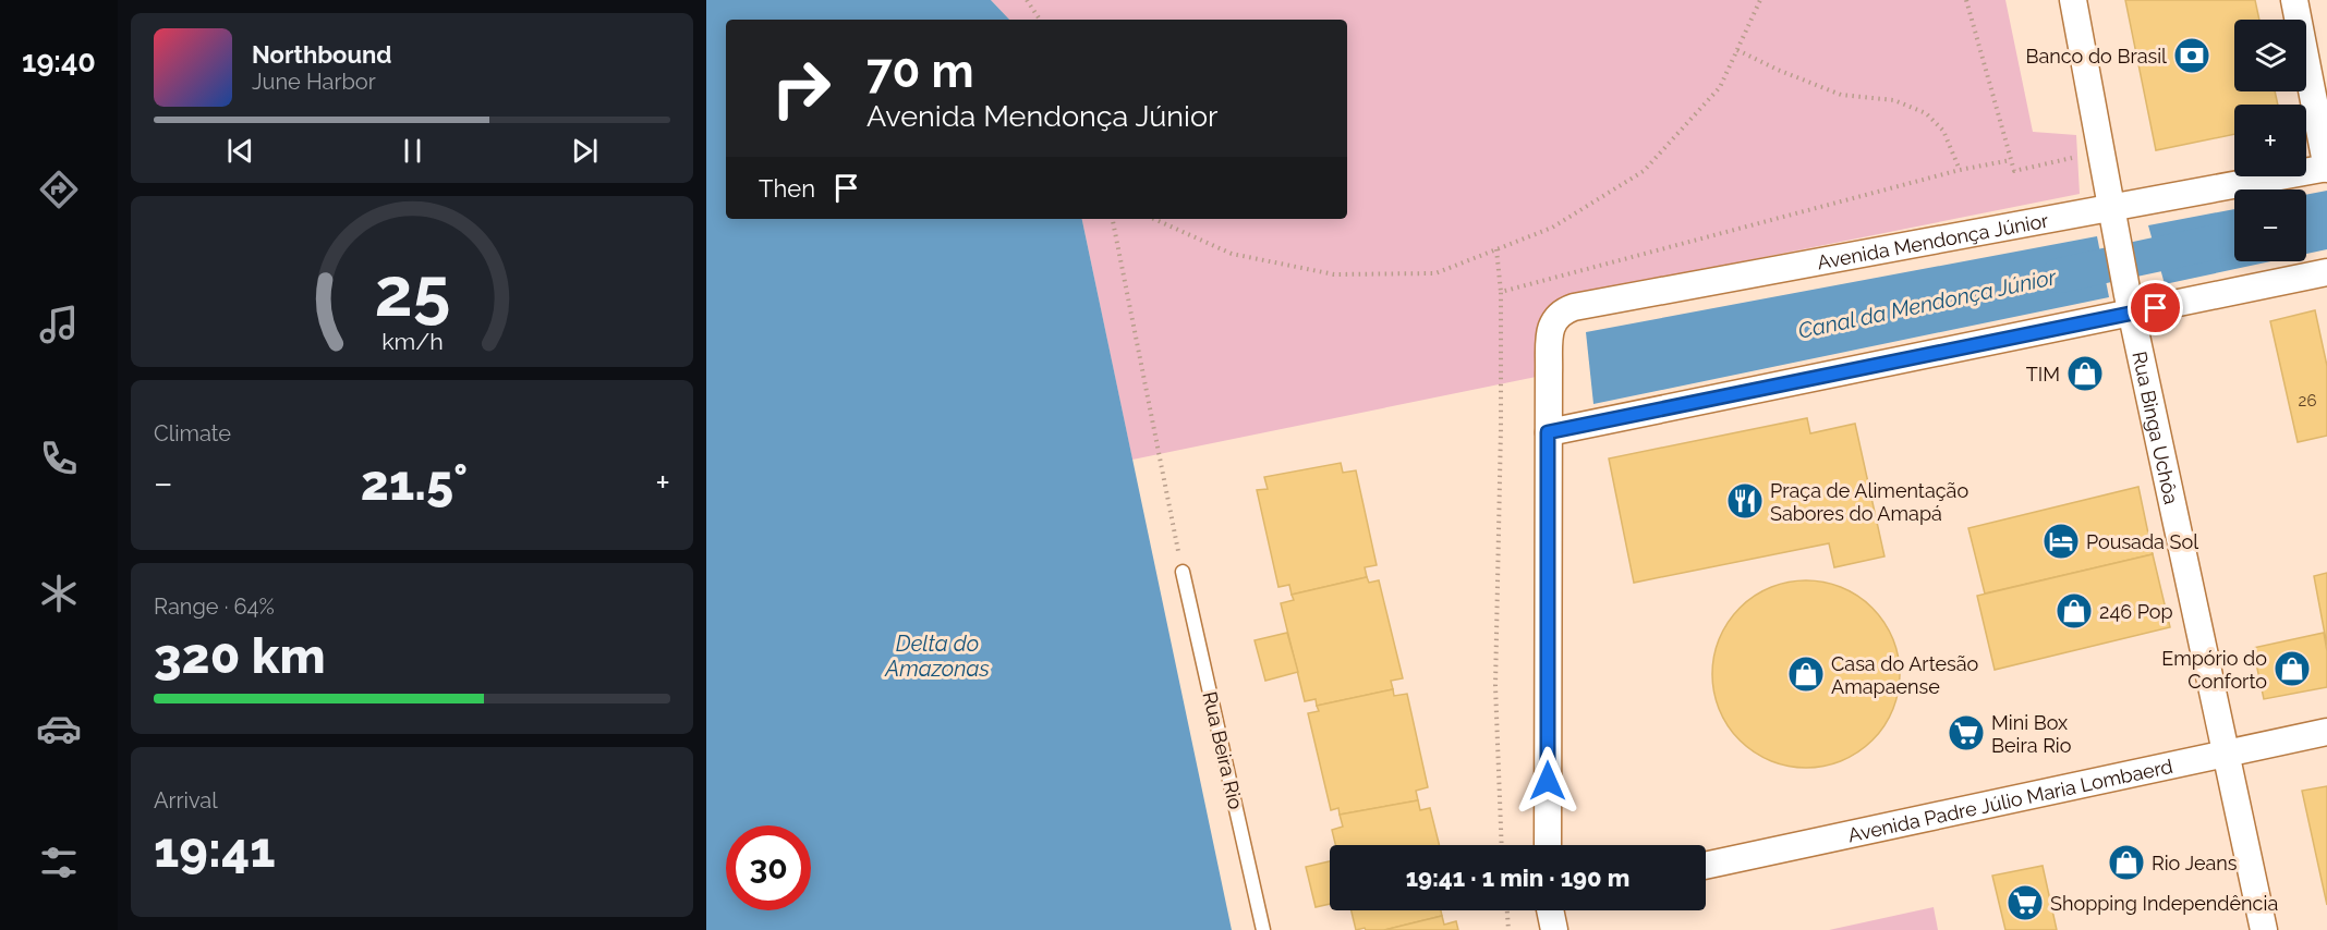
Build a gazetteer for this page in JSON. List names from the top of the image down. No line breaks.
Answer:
{"streets":{"street":["Avenida Mendonça Júnior","Rua Binga Uchôa","Avenida Padre Júlio Maria Lombaerd"],"lane":["Rua Beira Rio"]},"crossings":[["Avenida Mendonça Júnior","Rua Binga Uchôa"],["Rua Binga Uchôa","Avenida Padre Júlio Maria Lombaerd"]],"water":["Canal da Mendonça Júnior","Delta do Amazonas"],"places":{"bank":["Banco do Brasil"],"shop":["TIM","246 Pop","Empório do Conforto","Casa do Artesão Amapaense","Rio Jeans"],"restaurant":["Praça de Alimentação Sabores do Amapá"],"hotel":["Pousada Sol"],"supermarket":["Mini Box Beira Rio","Shopping Independência"]},"house_numbers":["26"],"page":{"tabs":"19:40","map_buttons":["+","−"],"turn":["70 m","Avenida Mendonça Júnior"],"song":["Northbound","June Harbor"],"then":"Then","tile":["Climate",["Range · 64%","320 km"],["Arrival","19:41"]],"heat":["−","21.5°","+"],"limit":"30","trip":"19:41 · 1 min · 190 m","gauge":["25","km/h"]}}
